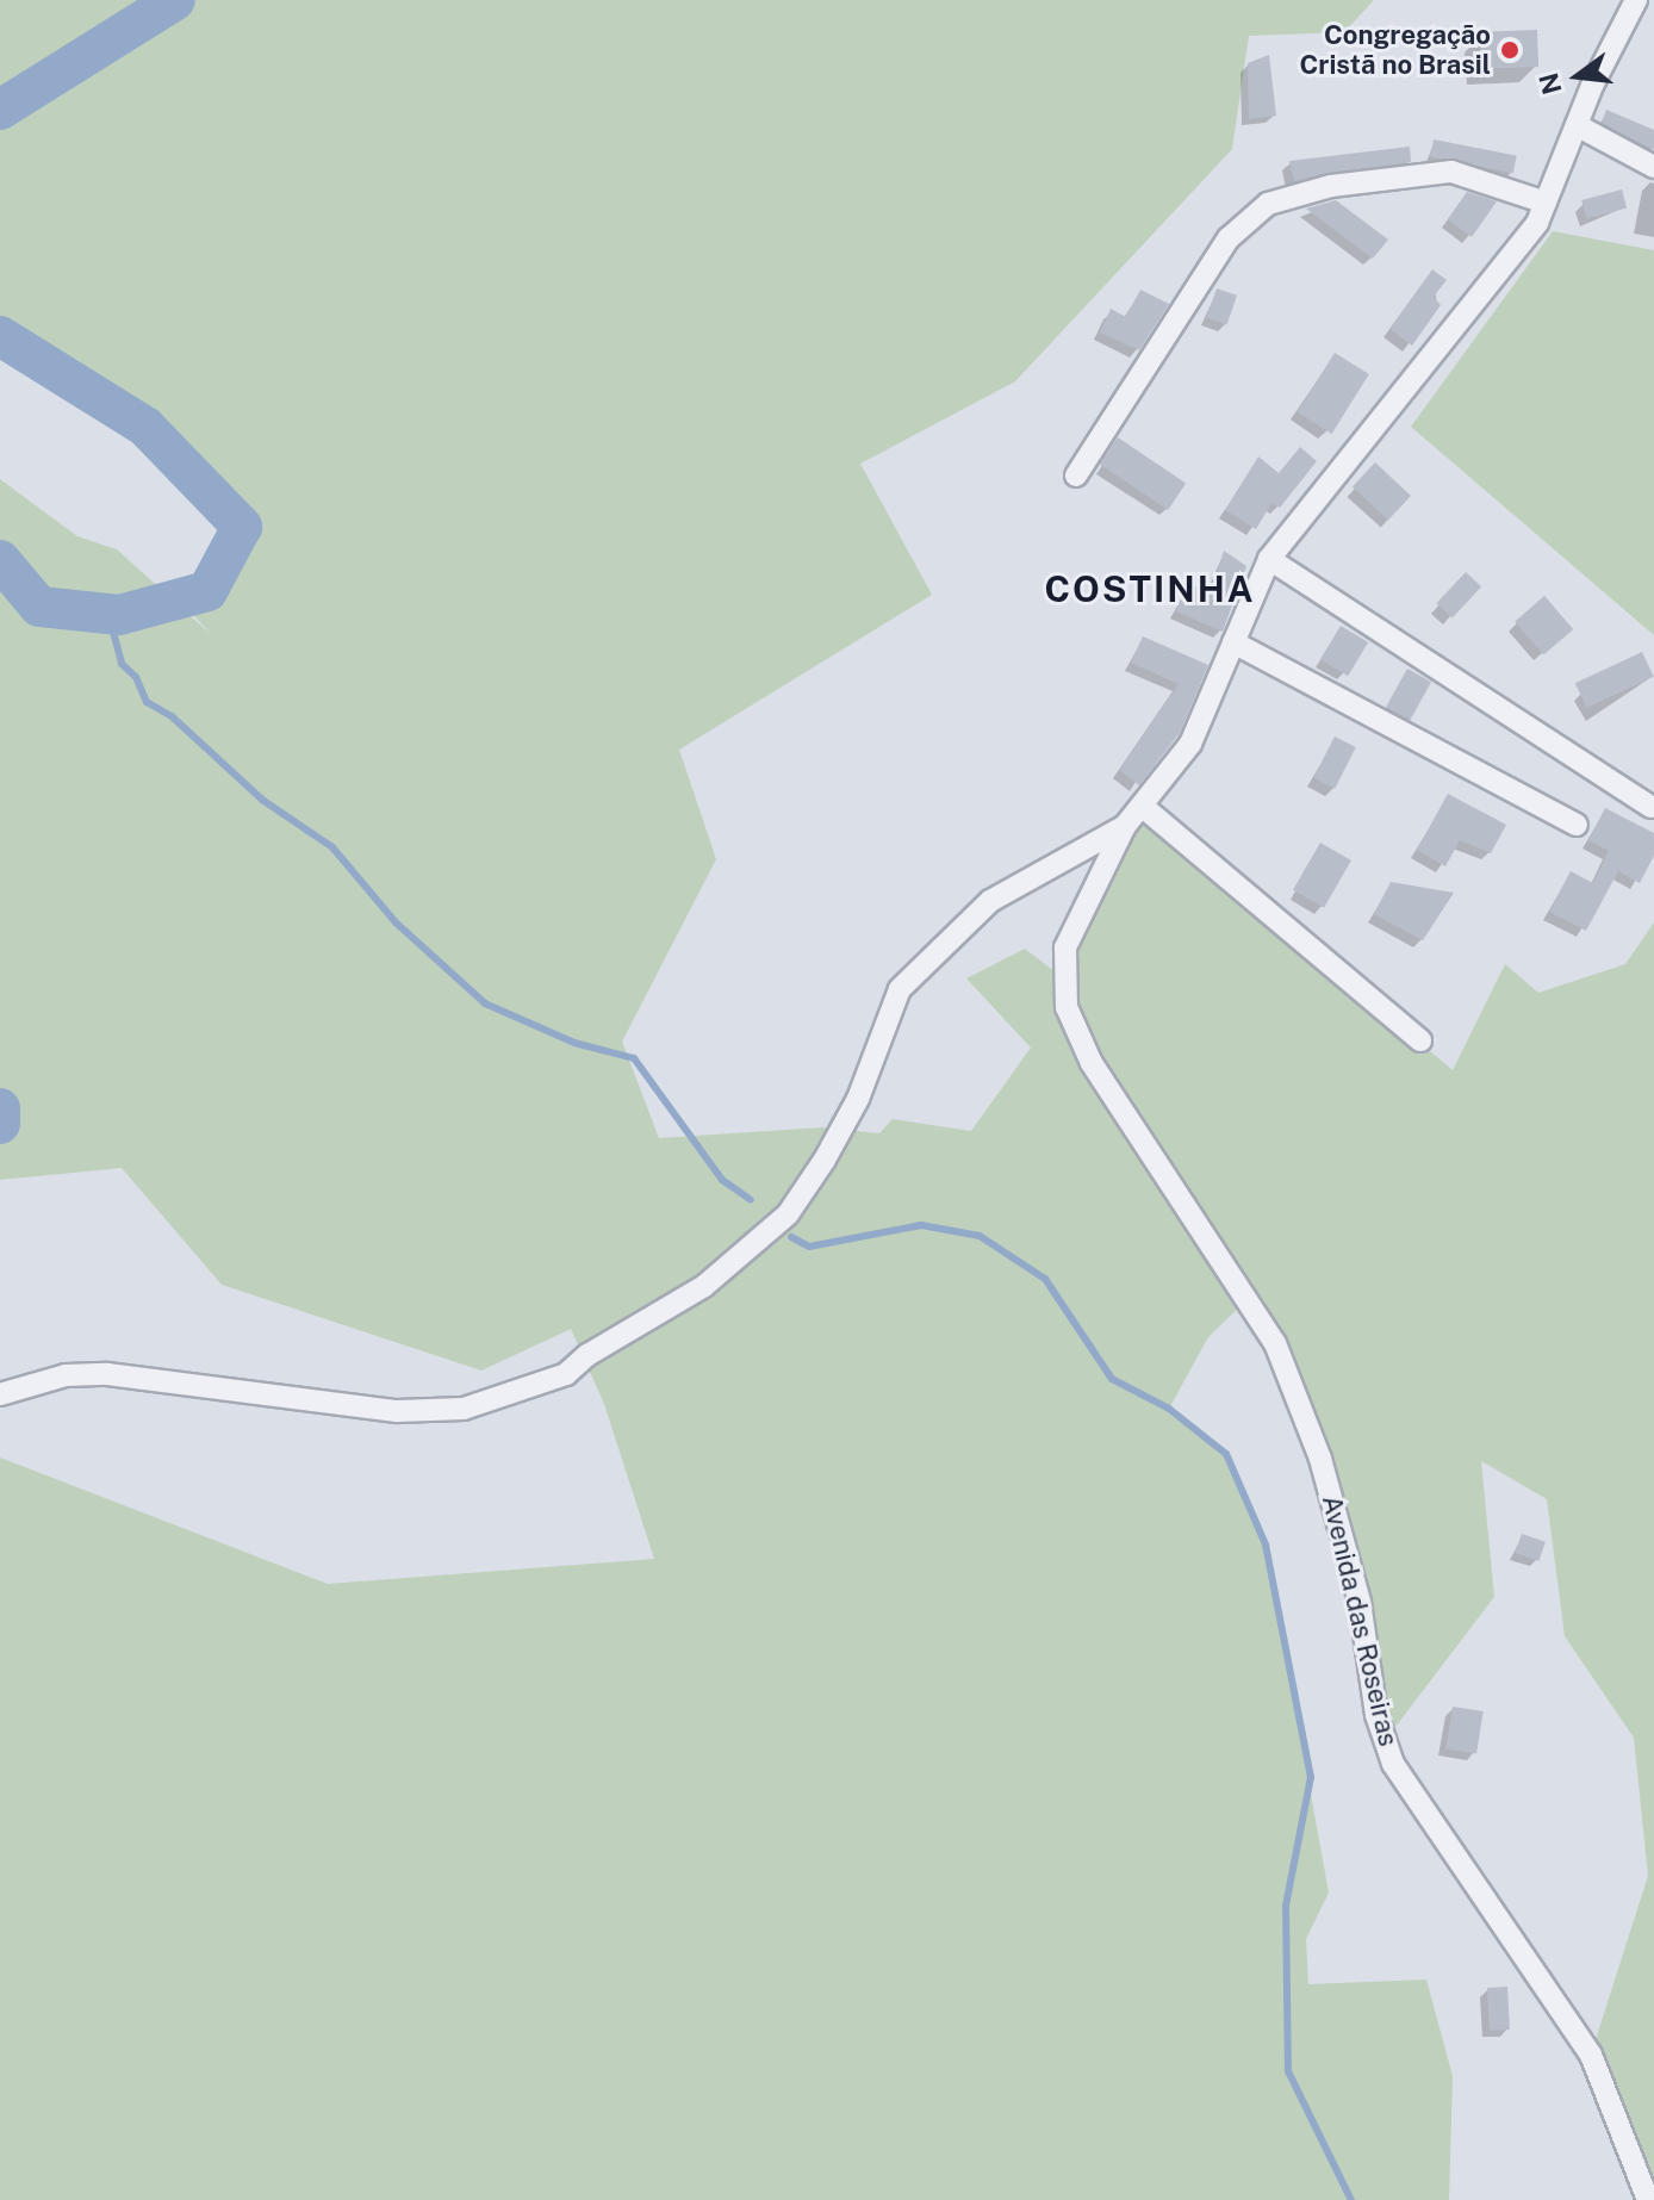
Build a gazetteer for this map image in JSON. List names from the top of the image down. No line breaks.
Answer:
{"streets":{"street":["Avenida das Roseiras"]},"districts":["COSTINHA"],"places":["Congregação Cristã no Brasil"],"north":"left"}
